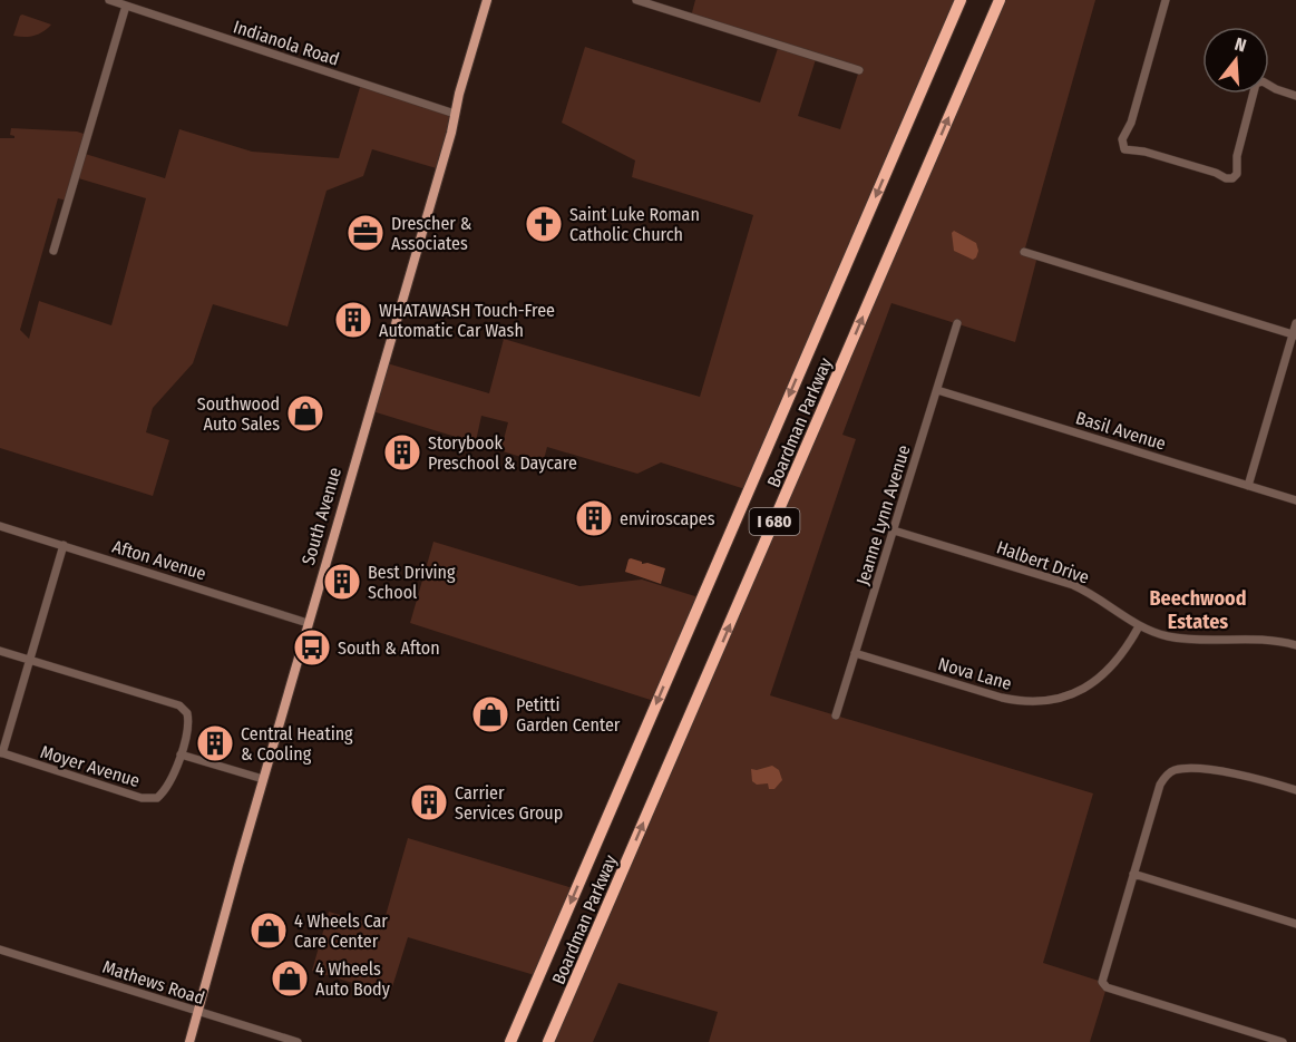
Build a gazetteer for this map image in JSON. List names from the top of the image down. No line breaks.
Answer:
{"streets":{"highway":["Boardman Parkway","I 680"],"main road":["South Avenue"],"street":["Indianola Road","Basil Avenue","Jeanne Lynn Avenue","Afton Avenue","Halbert Drive","Nova Lane","Moyer Avenue","Mathews Road"]},"crossings":[["Indianola Road","South Avenue"],["Basil Avenue","Jeanne Lynn Avenue"],["Jeanne Lynn Avenue","Halbert Drive"],["Jeanne Lynn Avenue","Nova Lane"],["South Avenue","Afton Avenue"],["South Avenue","Mathews Road"],["Halbert Drive","Nova Lane"]],"districts":["Beechwood Estates"],"places":{"church":["Saint Luke Roman Catholic Church"],"office":["Drescher & Associates"],"building":["WHATAWASH Touch-Free Automatic Car Wash","Storybook Preschool & Daycare","enviroscapes","Best Driving School","Central Heating & Cooling","Carrier Services Group"],"shop":["Southwood Auto Sales","Petitti Garden Center","4 Wheels Car Care Center","4 Wheels Auto Body"],"bus stop":["South & Afton"]},"north":"top"}
